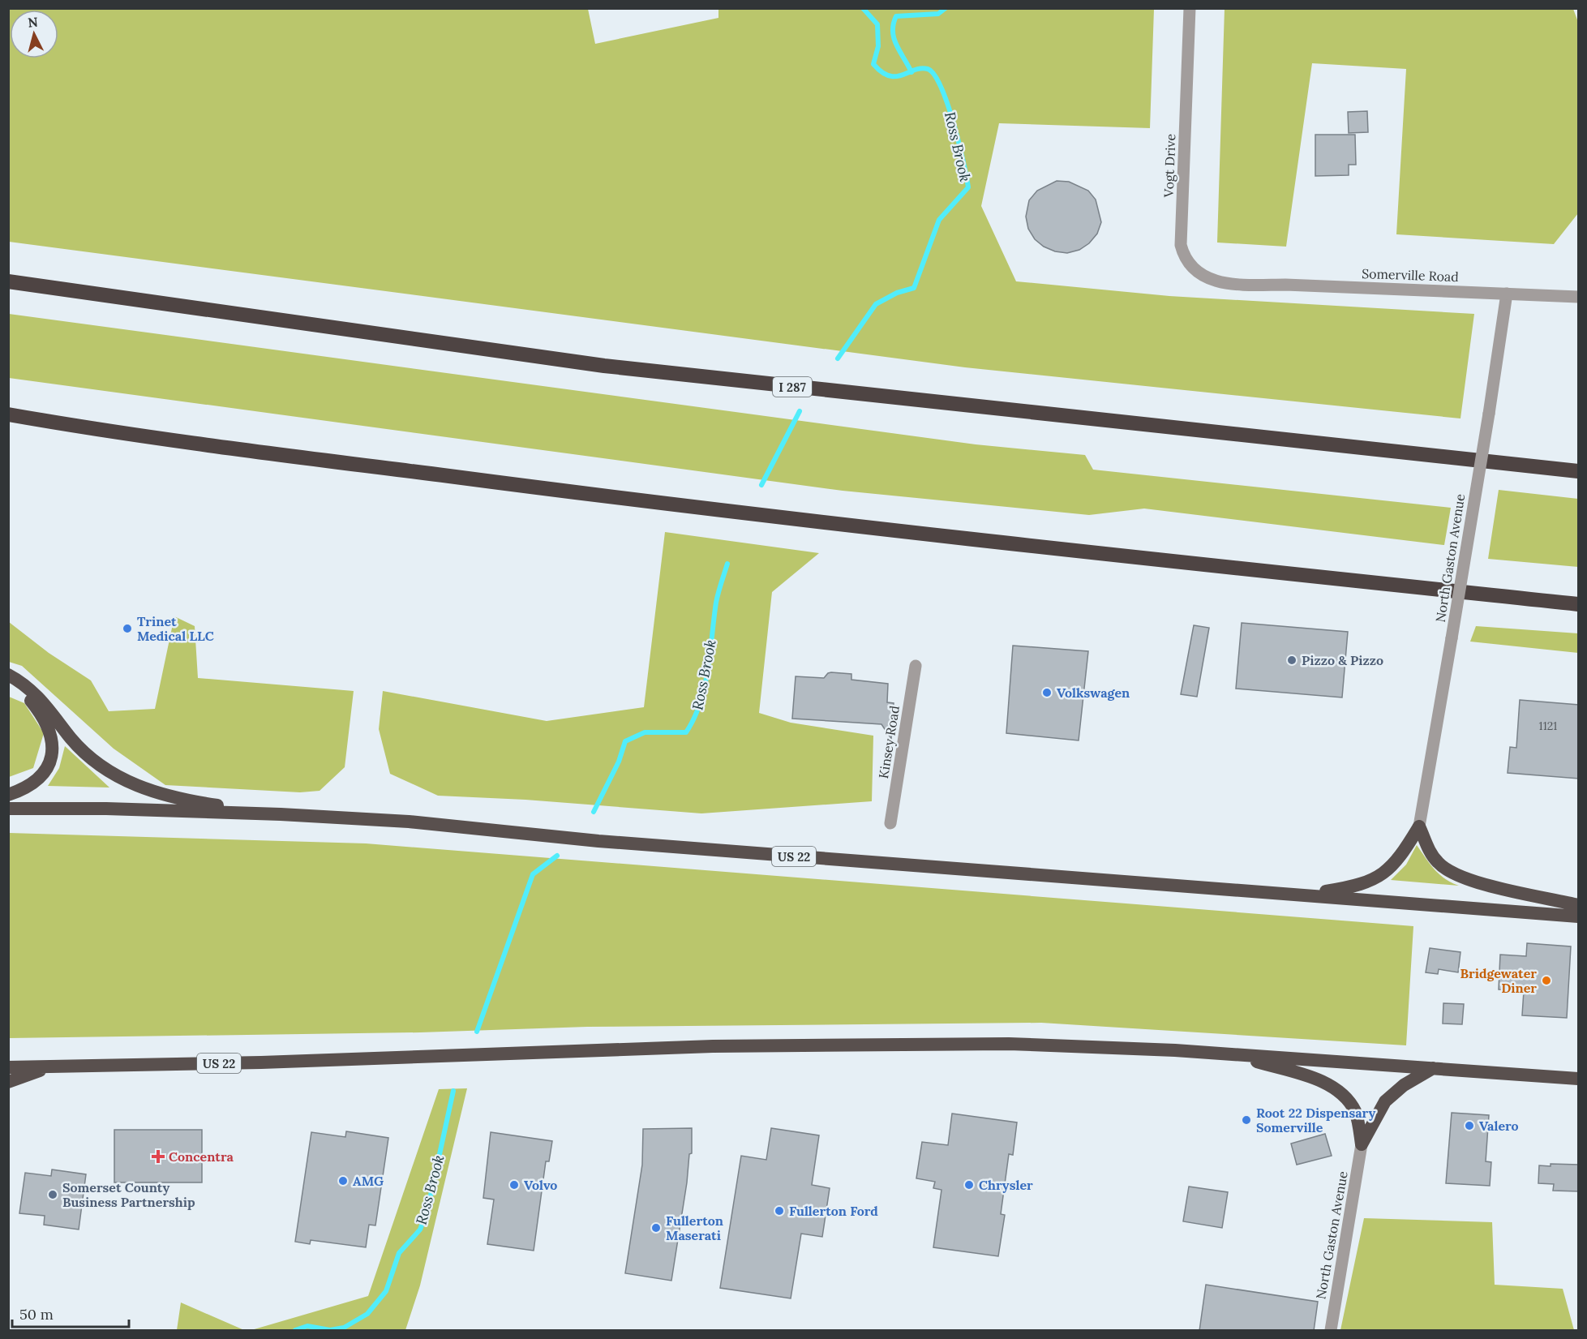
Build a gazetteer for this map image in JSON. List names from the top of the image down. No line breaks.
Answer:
{"streets":{"highway":["I 287","US 22"],"street":["Vogt Drive","Somerville Road","North Gaston Avenue","Kinsey Road"]},"crossings":[["Vogt Drive","Somerville Road"],["Somerville Road","North Gaston Avenue"]],"water":["Ross Brook"],"places":{"other":["Trinet Medical LLC","Pizzo & Pizzo","Volkswagen","Bridgewater Diner","Root 22 Dispensary Somerville","Valero","AMG","Volvo","Chrysler","Somerset County Business Partnership","Fullerton Ford","Fullerton Maserati"],"health":["Concentra"]},"house_numbers":["1121"],"scale_bar":"50 m","north":"top"}
